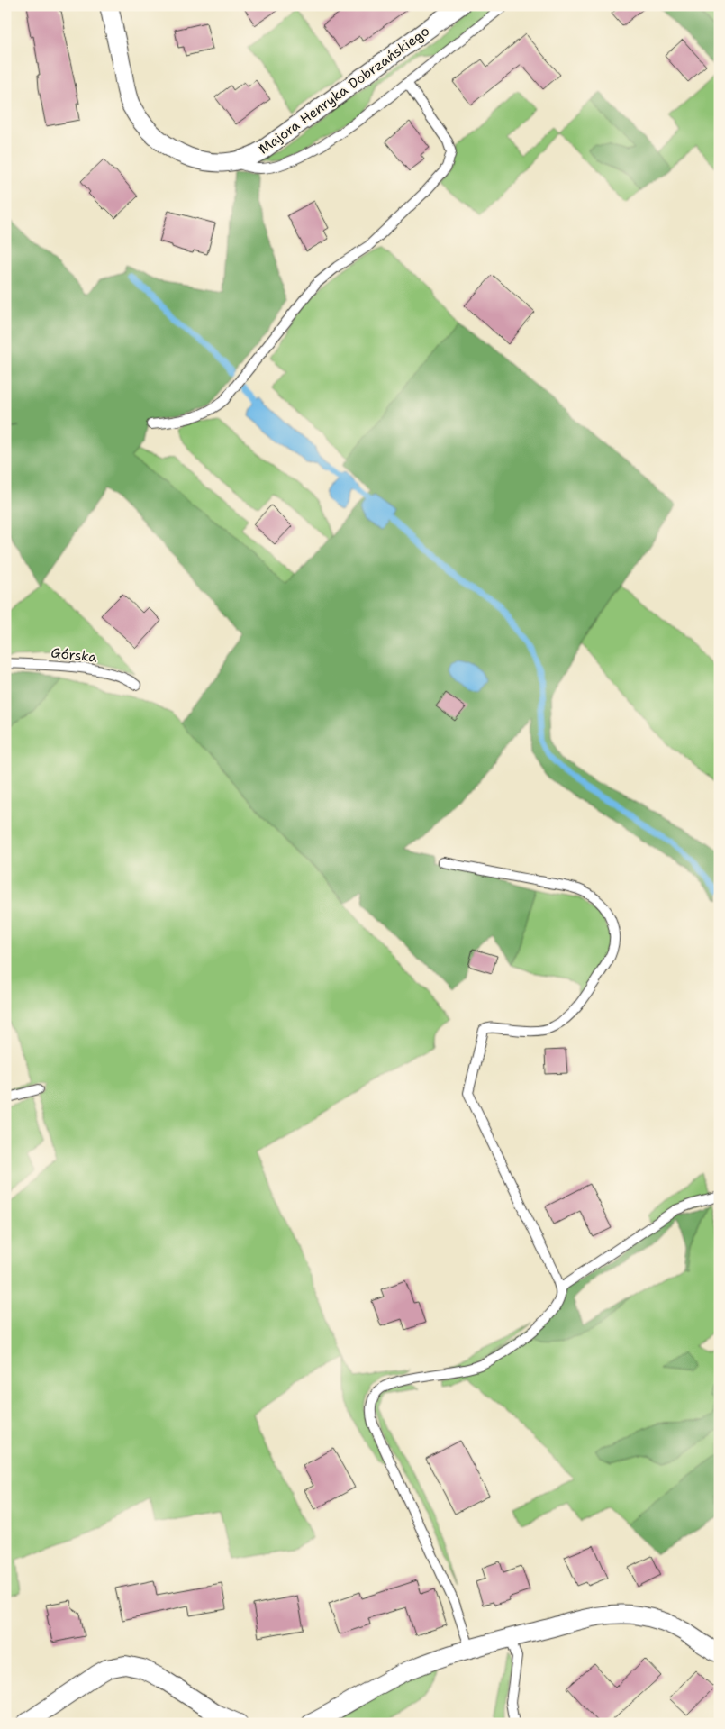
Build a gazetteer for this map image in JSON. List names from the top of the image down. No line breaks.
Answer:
{"streets":{"street":["Majora Henryka Dobrzańskiego"],"lane":["Górska"]}}
